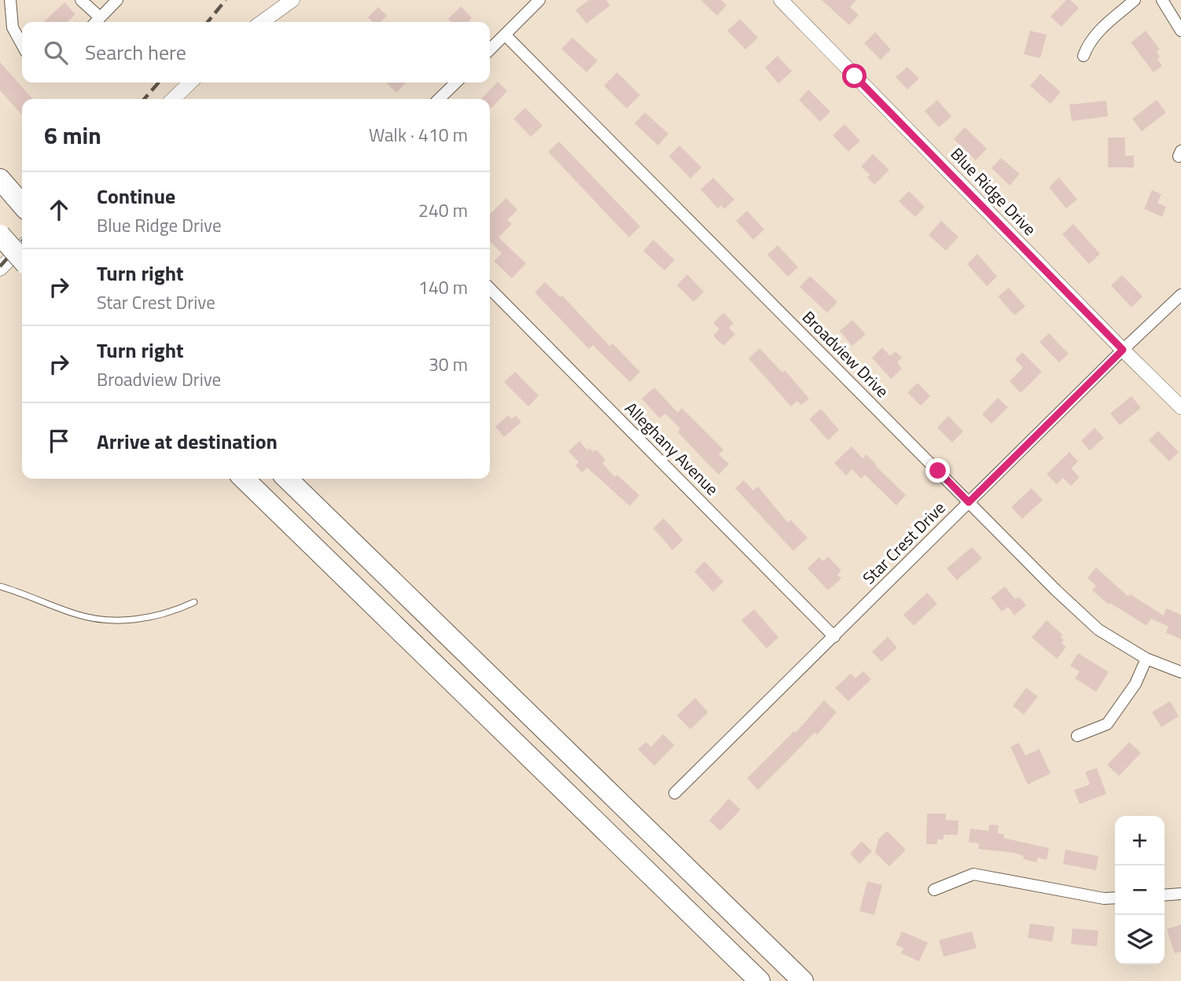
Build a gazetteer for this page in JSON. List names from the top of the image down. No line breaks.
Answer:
{"streets":{"street":["Blue Ridge Drive","Broadview Drive","Alleghany Avenue","Star Crest Drive"]},"crossings":[["Blue Ridge Drive","Star Crest Drive"],["Broadview Drive","Star Crest Drive"],["Alleghany Avenue","Star Crest Drive"]],"page":{"search":"Search here","heading":["6 min","Walk · 410 m"],"list":[["Continue","Blue Ridge Drive","240 m"],["Turn right","Star Crest Drive","140 m"],["Turn right","Broadview Drive","30 m"],"Arrive at destination"],"map_buttons":["+","−"]}}
